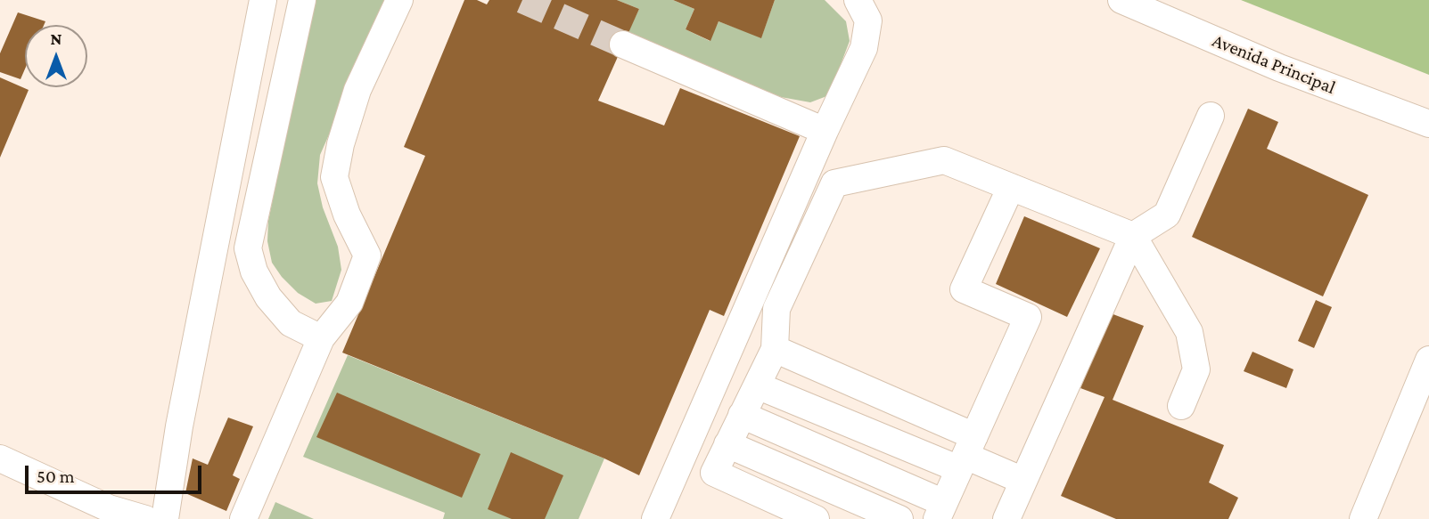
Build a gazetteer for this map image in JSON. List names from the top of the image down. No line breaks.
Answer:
{"streets":{"lane":["Avenida Principal"]},"scale_bar":"50 m","north":"top"}
